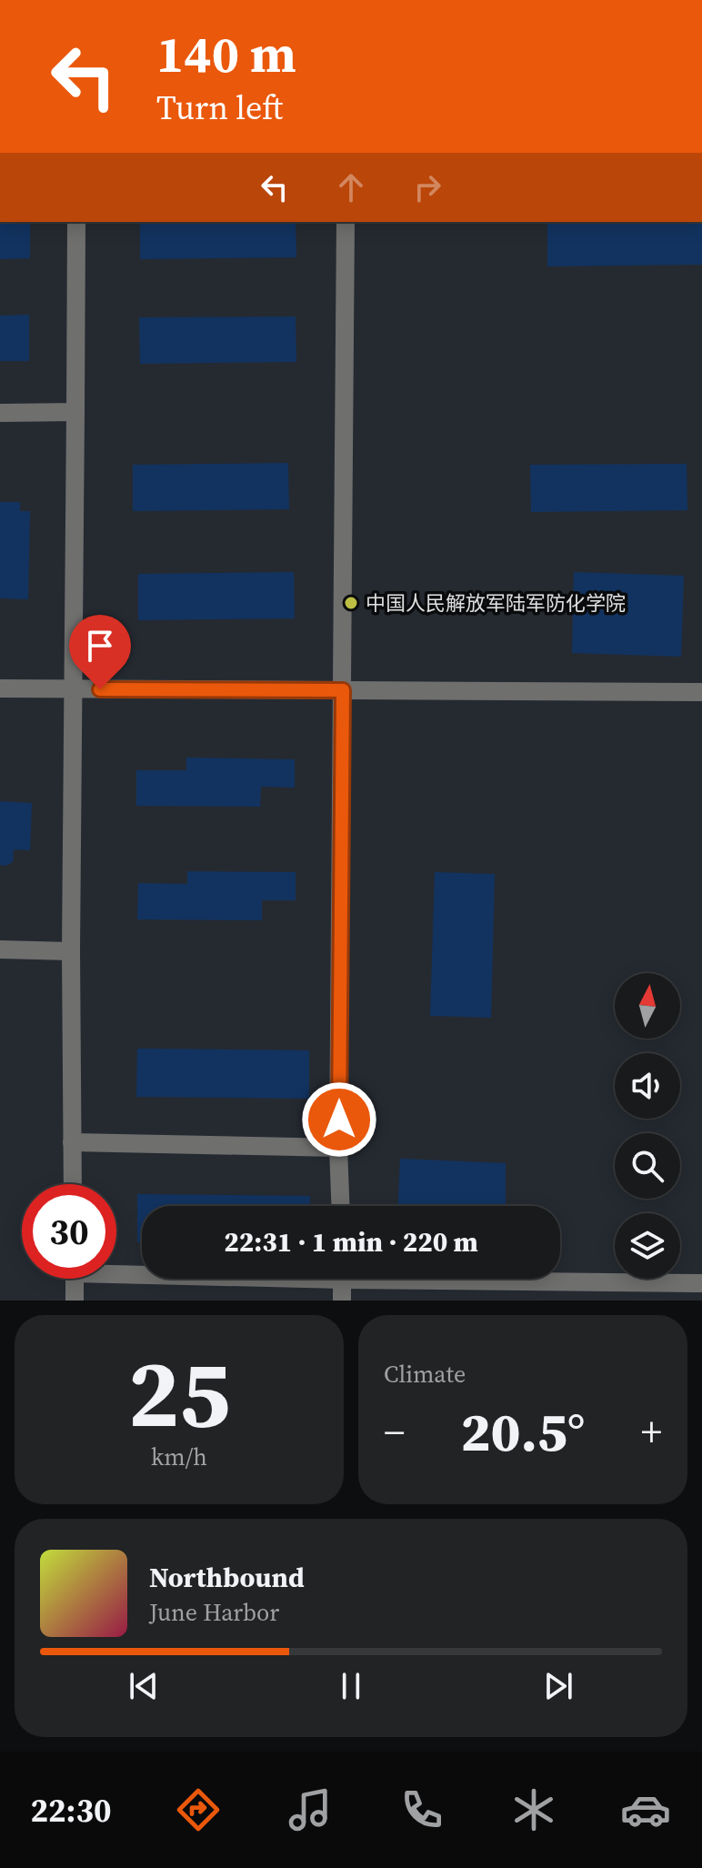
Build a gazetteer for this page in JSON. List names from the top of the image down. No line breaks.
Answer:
{"places":["中国人民解放军陆军防化学院"],"north":"top","page":{"turn":["140 m","Turn left"],"limit":"30","trip":"22:31 · 1 min · 220 m","tile":[["25","km/h"],"Climate"],"heat":["−","20.5°","+"],"song":["Northbound","June Harbor"],"tabs":"22:30"}}
